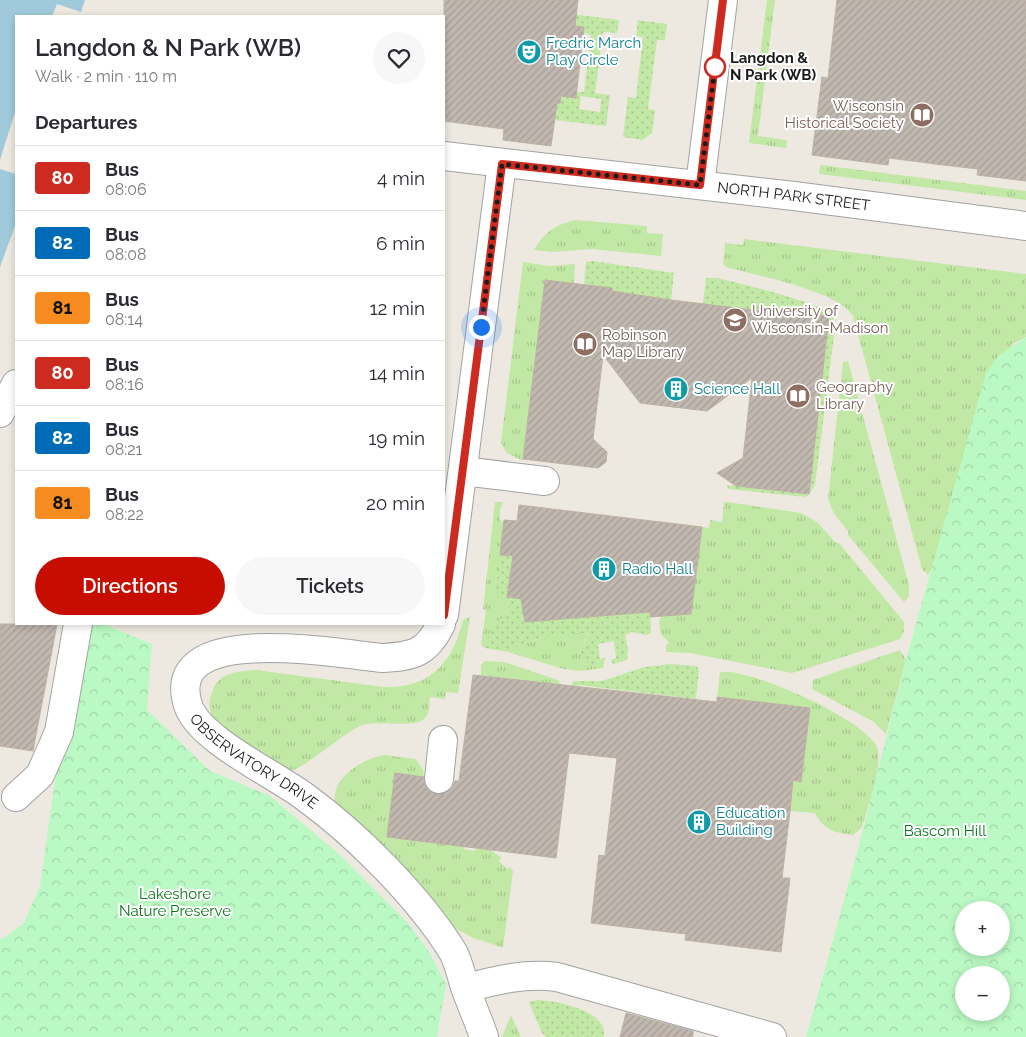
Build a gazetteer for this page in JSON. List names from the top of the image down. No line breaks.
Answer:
{"streets":{"street":["NORTH PARK STREET","OBSERVATORY DRIVE"]},"parks":["Bascom Hill","Lakeshore Nature Preserve"],"places":{"theatre":["Fredric March Play Circle"],"other":["Langdon & N Park (WB)"],"library":["Wisconsin Historical Society","Robinson Map Library","Geography Library"],"school or university":["University of Wisconsin-Madison"],"building":["Science Hall","Radio Hall","Education Building"]},"lines":["bus line 80"],"page":{"heading":[["Langdon & N Park (WB)","Walk · 2 min · 110 m"],"Departures"],"list":[{"mark":"80","name":"Bus","note":"08:06","value":"4 min"},{"mark":"82","name":"Bus","note":"08:08","value":"6 min"},{"mark":"81","name":"Bus","note":"08:14","value":"12 min"},{"mark":"80","name":"Bus","note":"08:16","value":"14 min"},{"mark":"82","name":"Bus","note":"08:21","value":"19 min"},{"mark":"81","name":"Bus","note":"08:22","value":"20 min"}],"buttons":["Directions","Tickets"],"map_buttons":["+","−"]}}
